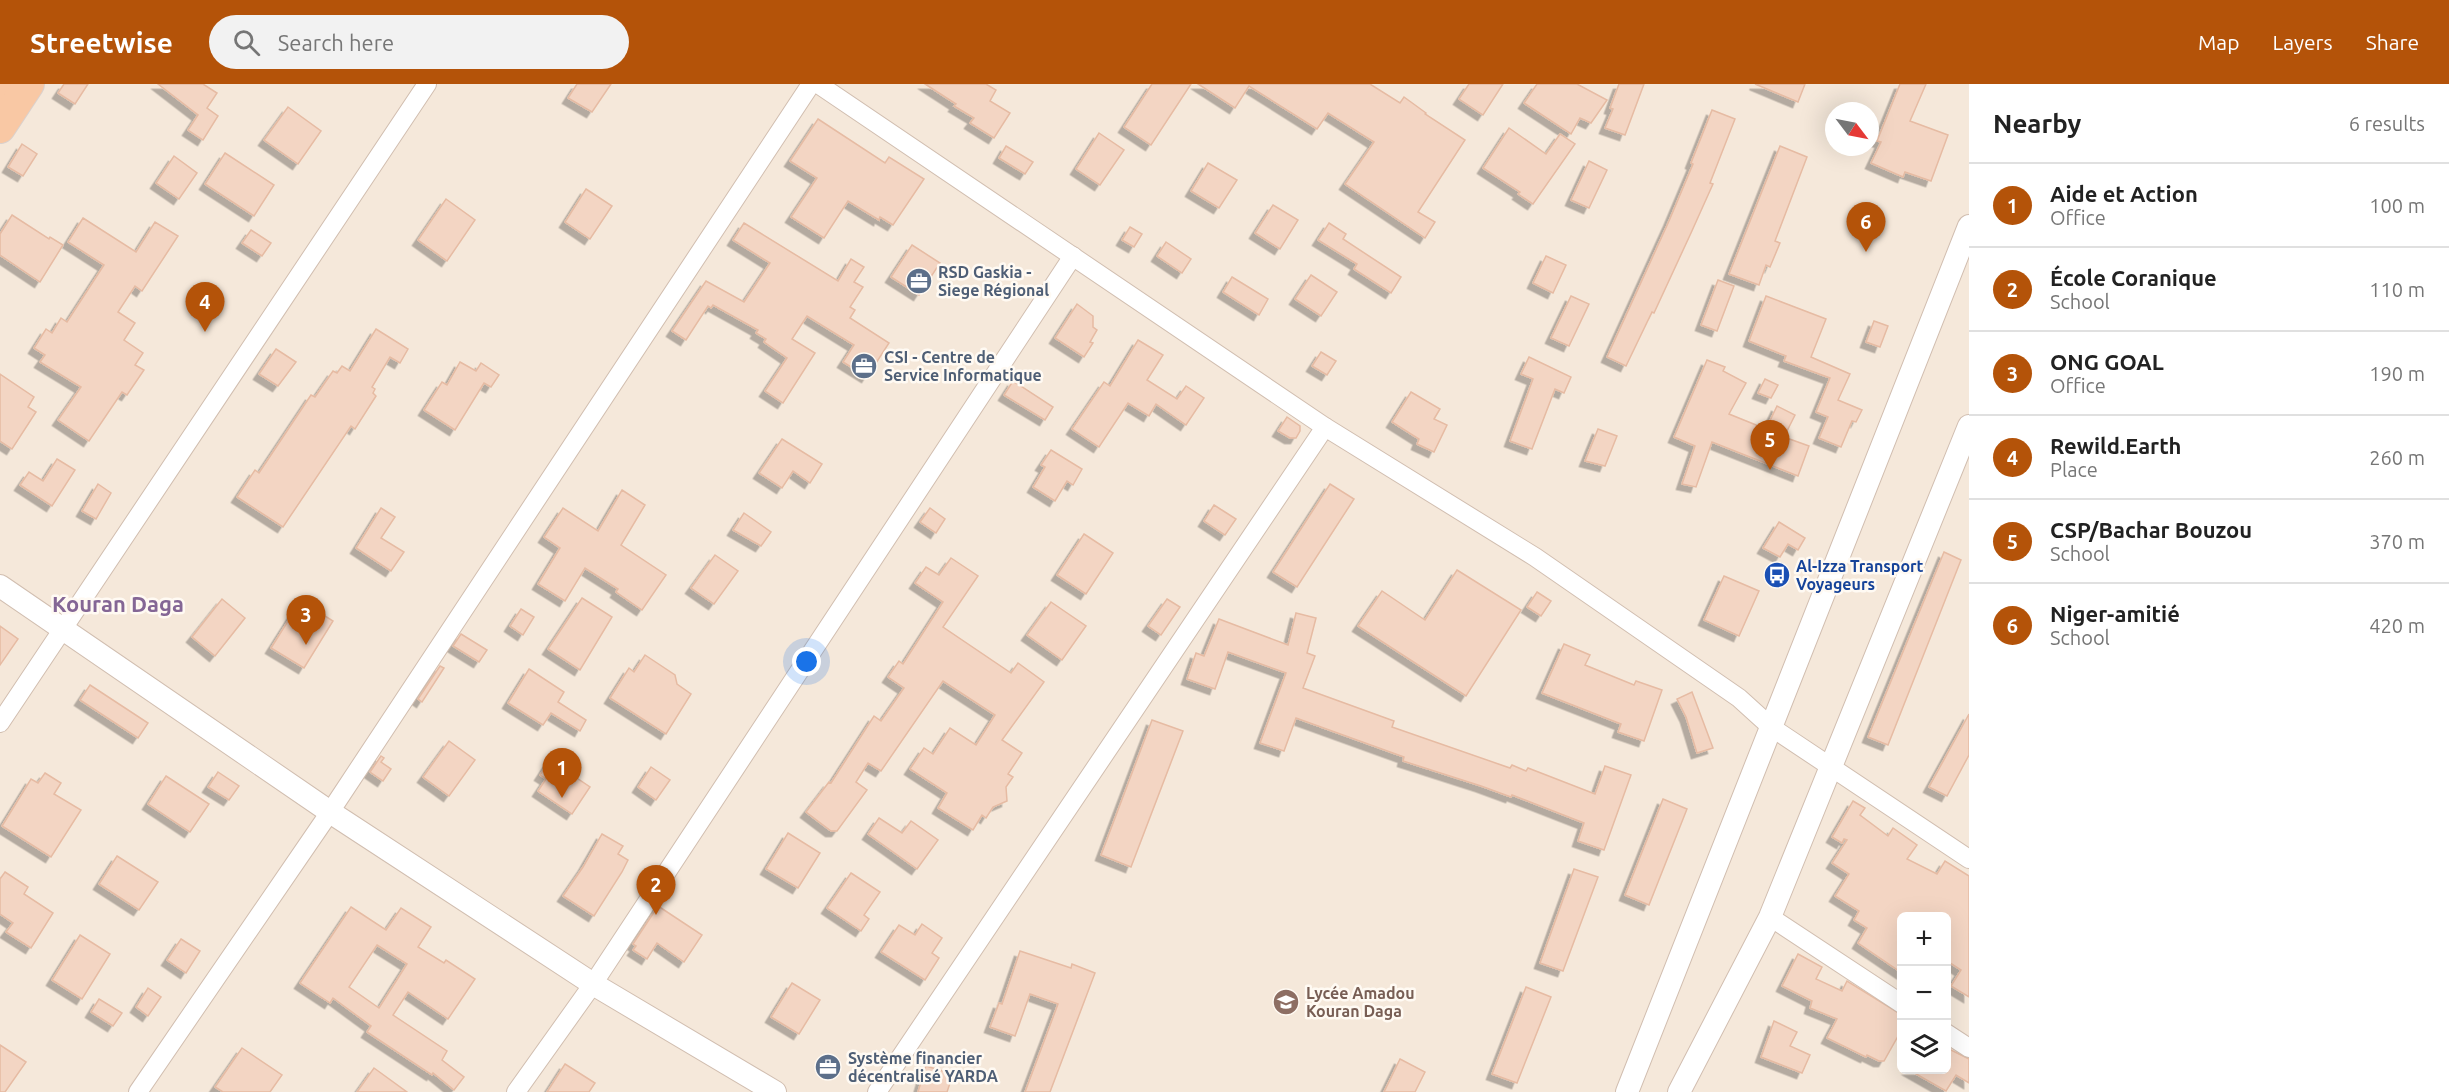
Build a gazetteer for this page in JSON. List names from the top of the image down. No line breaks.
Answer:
{"districts":["Kouran Daga"],"places":{"office":["RSD Gaskia - Siege Régional","CSI - Centre de Service Informatique","Système financier décentralisé YARDA"],"bus stop":["Al-Izza Transport Voyageurs"],"school or university":["Lycée Amadou Kouran Daga"]},"north":"bottom right","page":{"header":"Streetwise","search":"Search here","nav":["Map","Layers","Share"],"heading":["Nearby","6 results"],"list":[{"mark":"1","name":"Aide et Action","note":"Office","value":"100 m"},{"mark":"2","name":"École Coranique","note":"School","value":"110 m"},{"mark":"3","name":"ONG GOAL","note":"Office","value":"190 m"},{"mark":"4","name":"Rewild.Earth","note":"Place","value":"260 m"},{"mark":"5","name":"CSP/Bachar Bouzou","note":"School","value":"370 m"},{"mark":"6","name":"Niger-amitié","note":"School","value":"420 m"}],"pins":["6","4","5","3","1","2"],"map_buttons":["+","−"]}}
